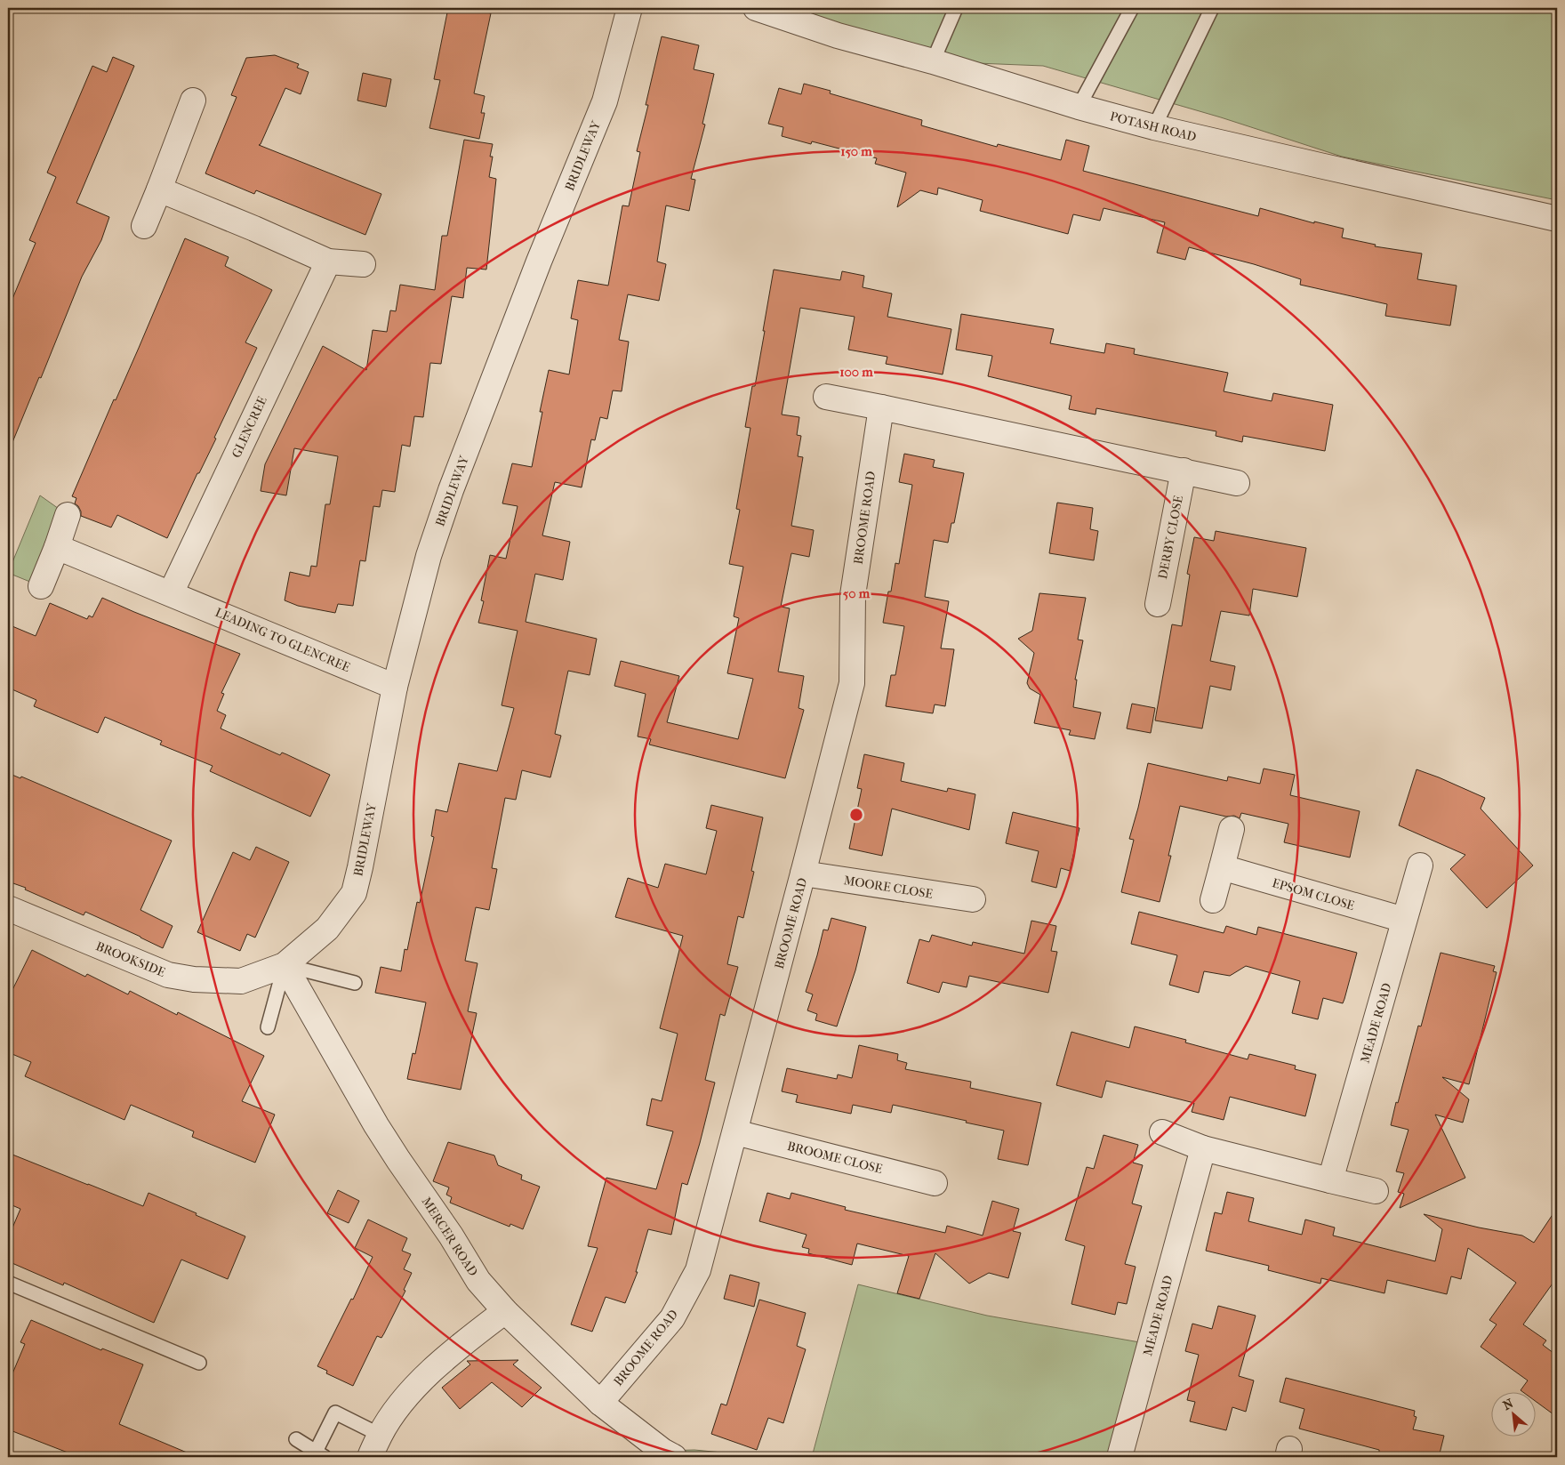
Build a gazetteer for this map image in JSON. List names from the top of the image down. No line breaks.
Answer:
{"streets":{"street":["POTASH ROAD","BRIDLEWAY","GLENCREE","BROOME ROAD","DERBY CLOSE","LEADING TO GLENCREE","MOORE CLOSE","EPSOM CLOSE","BROOKSIDE","MEADE ROAD","BROOME CLOSE","MERCER ROAD"]},"crossings":[["BRIDLEWAY","LEADING TO GLENCREE"],["BRIDLEWAY","BROOKSIDE"],["BRIDLEWAY","MERCER ROAD"],["GLENCREE","LEADING TO GLENCREE"],["BROOME ROAD","MOORE CLOSE"],["BROOME ROAD","BROOME CLOSE"],["BROOME ROAD","MERCER ROAD"],["EPSOM CLOSE","MEADE ROAD"],["BROOKSIDE","MERCER ROAD"]],"north":"top left","rings":["150 m","100 m","50 m"]}
